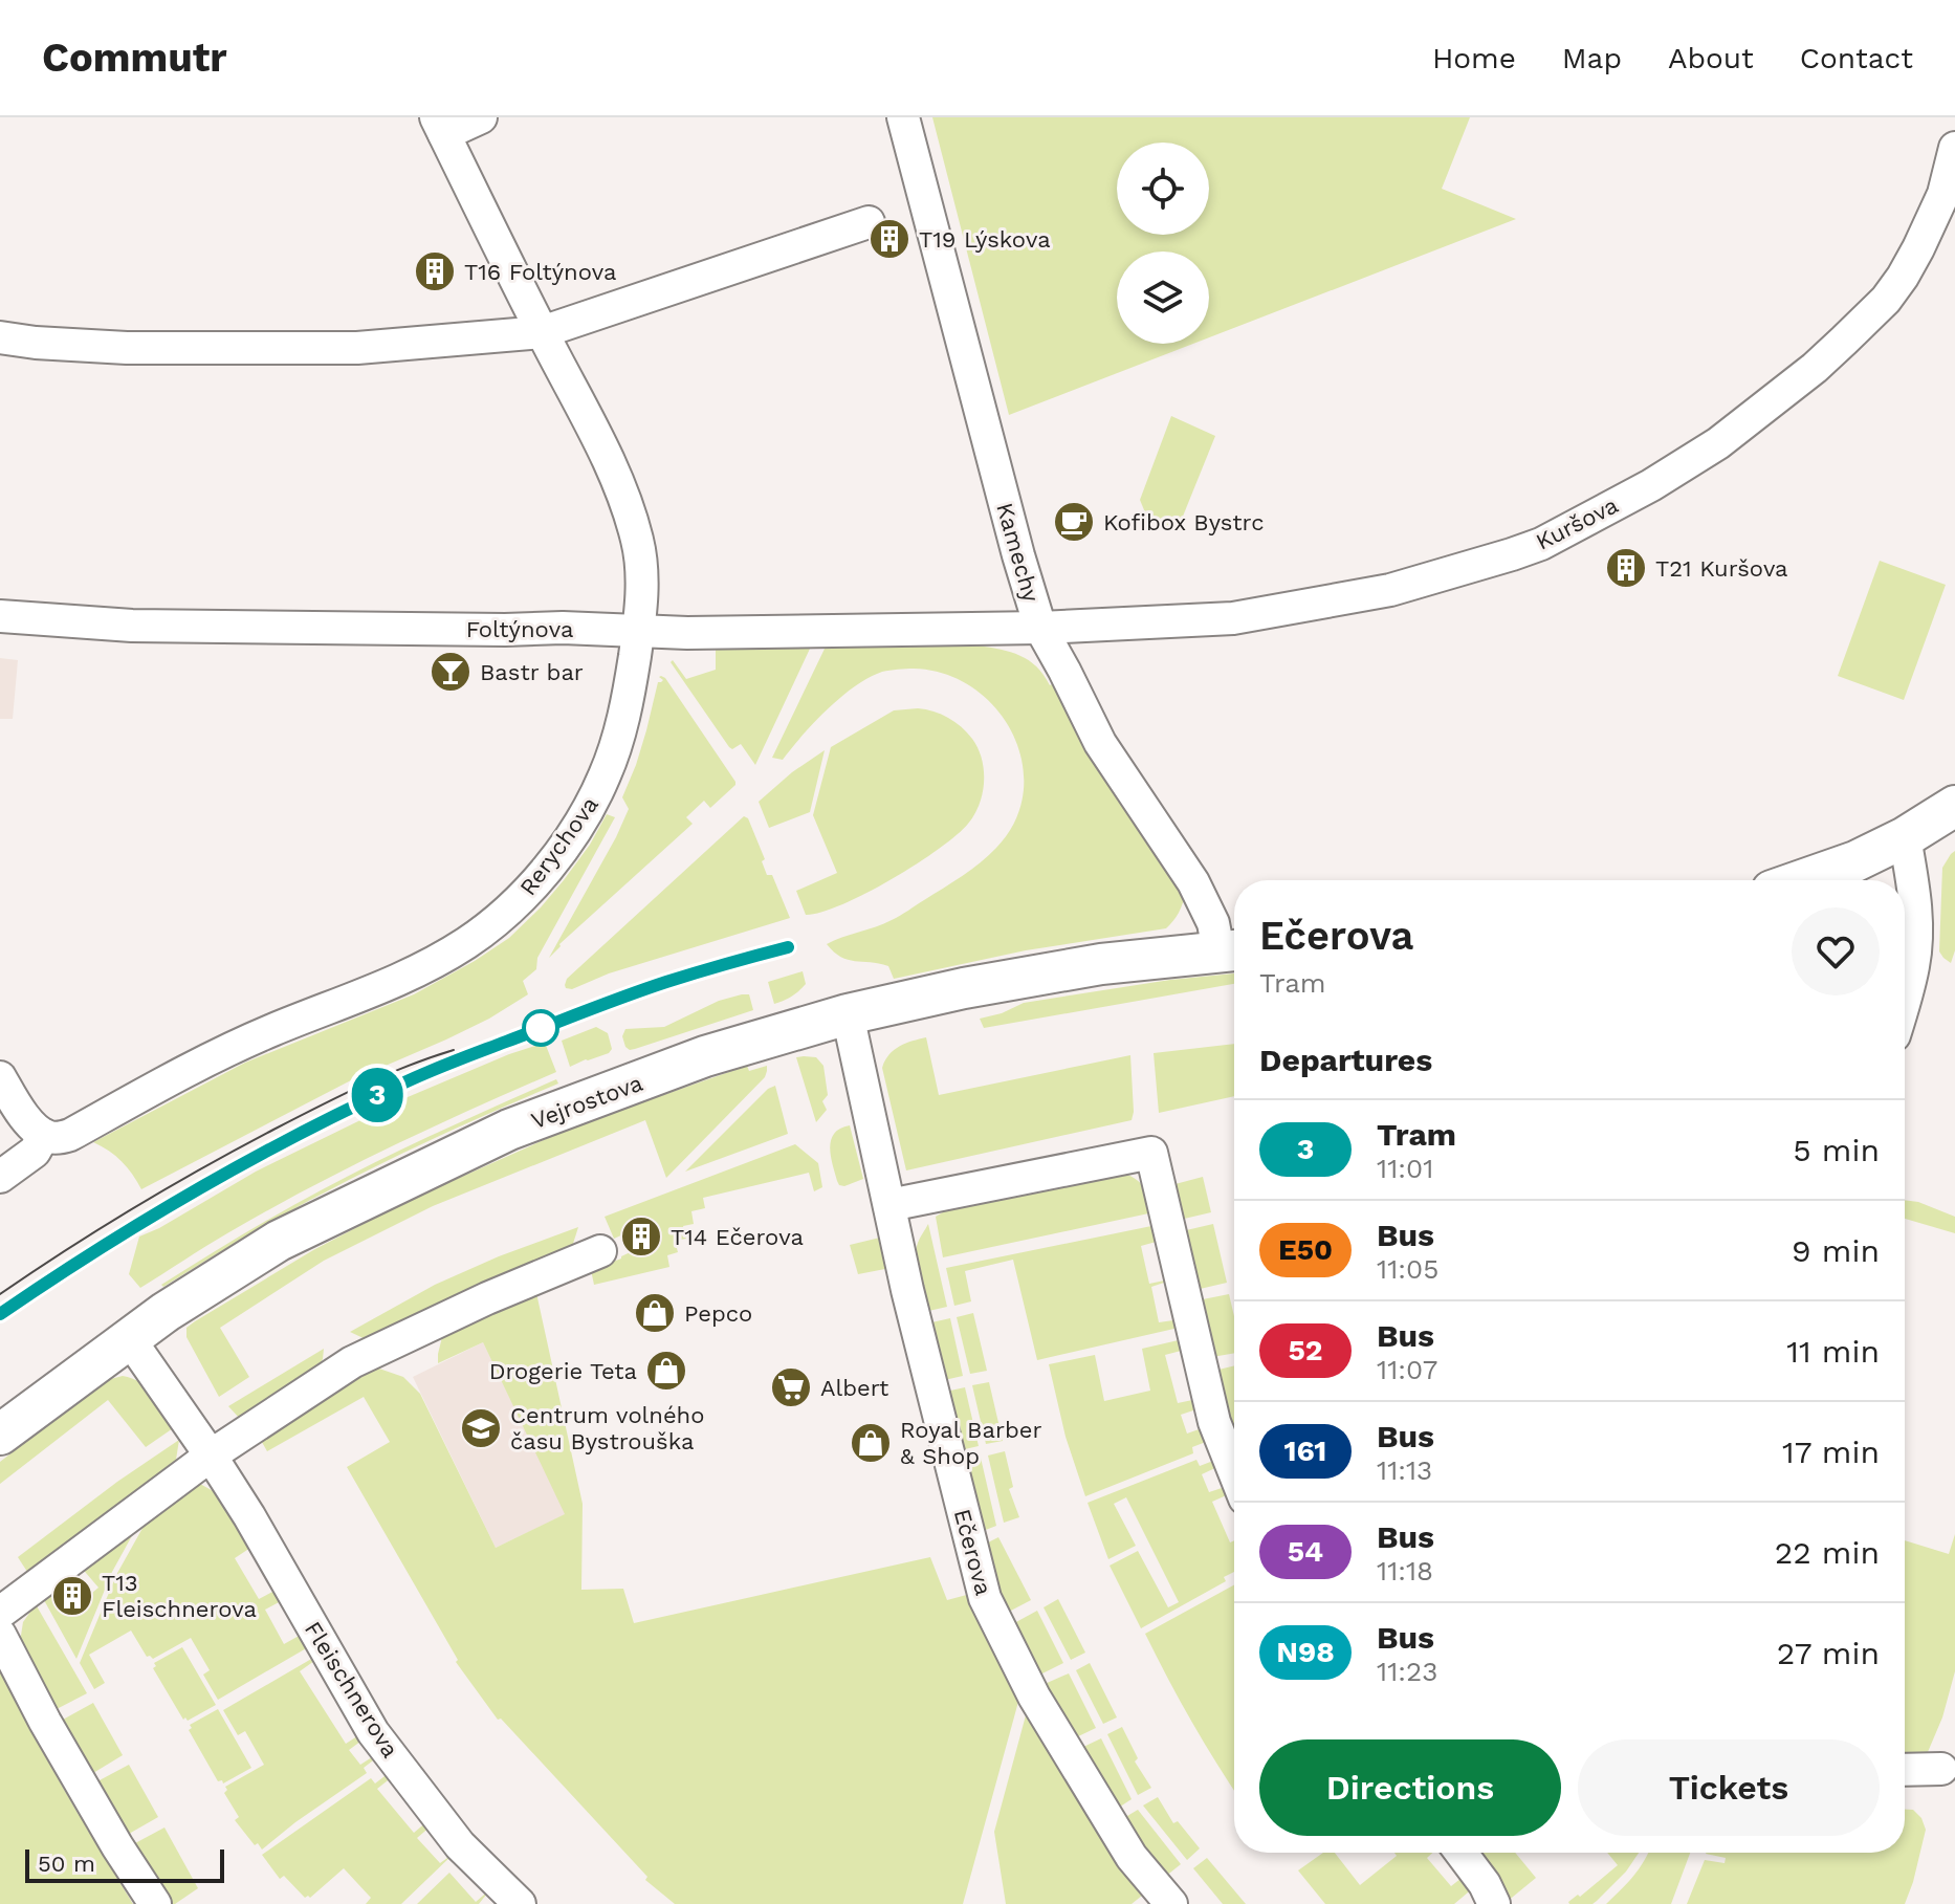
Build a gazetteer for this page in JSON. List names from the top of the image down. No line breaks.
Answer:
{"streets":{"street":["Kuršova","Kamechy","Foltýnova","Rerychova","Vejrostova","Ečerova","Fleischnerova"]},"crossings":[["Kuršova","Kamechy"],["Kuršova","Foltýnova"],["Kamechy","Foltýnova"],["Kamechy","Vejrostova"],["Foltýnova","Rerychova"],["Vejrostova","Ečerova"],["Vejrostova","Fleischnerova"]],"places":{"building":["T19 Lýskova","T16 Foltýnova","T21 Kuršova","T14 Ečerova","T13 Fleischnerova"],"cafe":["Kofibox Bystrc"],"bar":["Bastr bar"],"shop":["Pepco","Drogerie Teta","Royal Barber & Shop"],"supermarket":["Albert"],"school or university":["Centrum volného času Bystrouška"]},"lines":["tram line 3"],"scale_bar":"50 m","page":{"header":"Commutr","nav":["Home","Map","About","Contact"],"on_map":"3","heading":[["Ečerova","Tram"],"Departures"],"list":[{"mark":"3","name":"Tram","note":"11:01","value":"5 min"},{"mark":"E50","name":"Bus","note":"11:05","value":"9 min"},{"mark":"52","name":"Bus","note":"11:07","value":"11 min"},{"mark":"161","name":"Bus","note":"11:13","value":"17 min"},{"mark":"54","name":"Bus","note":"11:18","value":"22 min"},{"mark":"N98","name":"Bus","note":"11:23","value":"27 min"}],"buttons":["Directions","Tickets"],"scale":"50 m"}}
